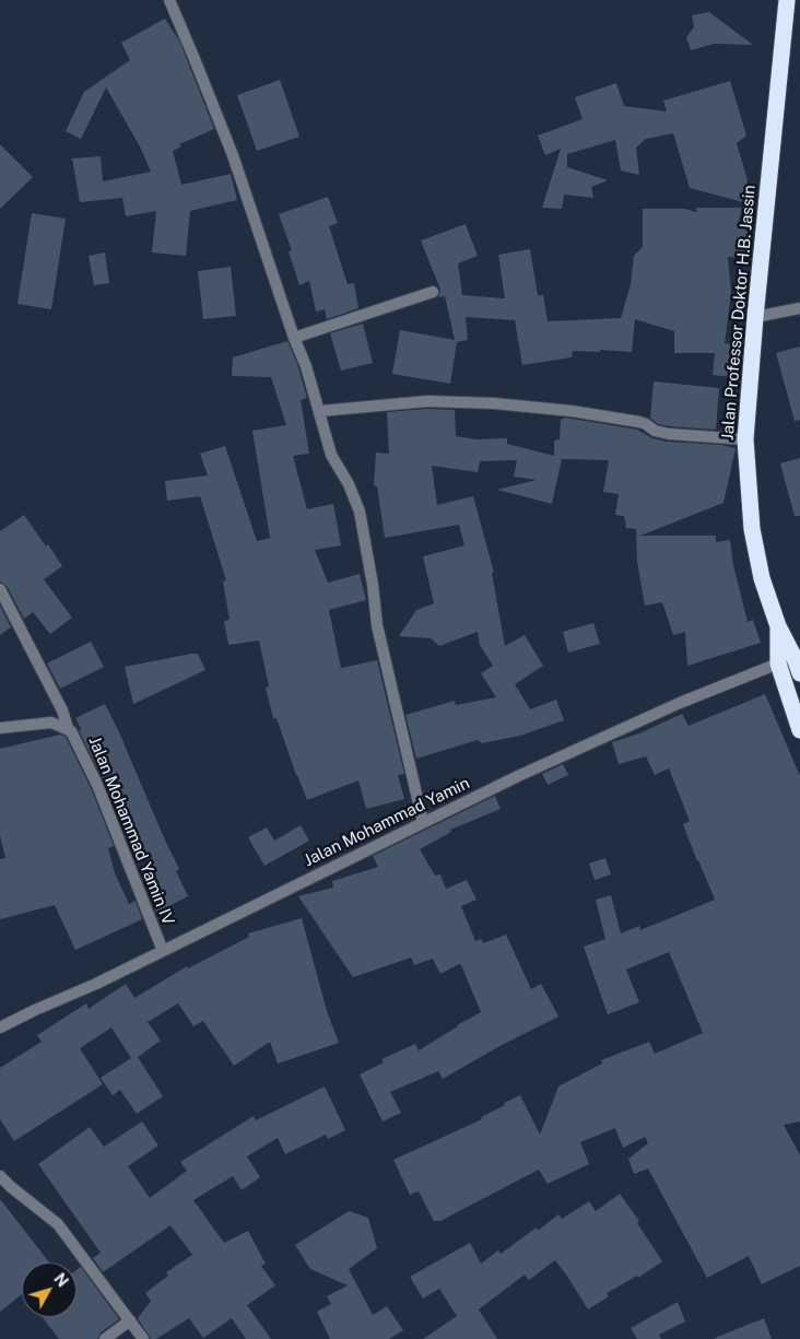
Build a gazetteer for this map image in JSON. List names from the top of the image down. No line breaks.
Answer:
{"streets":{"highway":["Jalan Professor Doktor H.B. Jassin"],"street":["Jalan Mohammad Yamin","Jalan Mohammad Yamin IV"]},"crossings":[["Jalan Professor Doktor H.B. Jassin","Jalan Mohammad Yamin"],["Jalan Mohammad Yamin","Jalan Mohammad Yamin IV"]],"north":"top right"}
